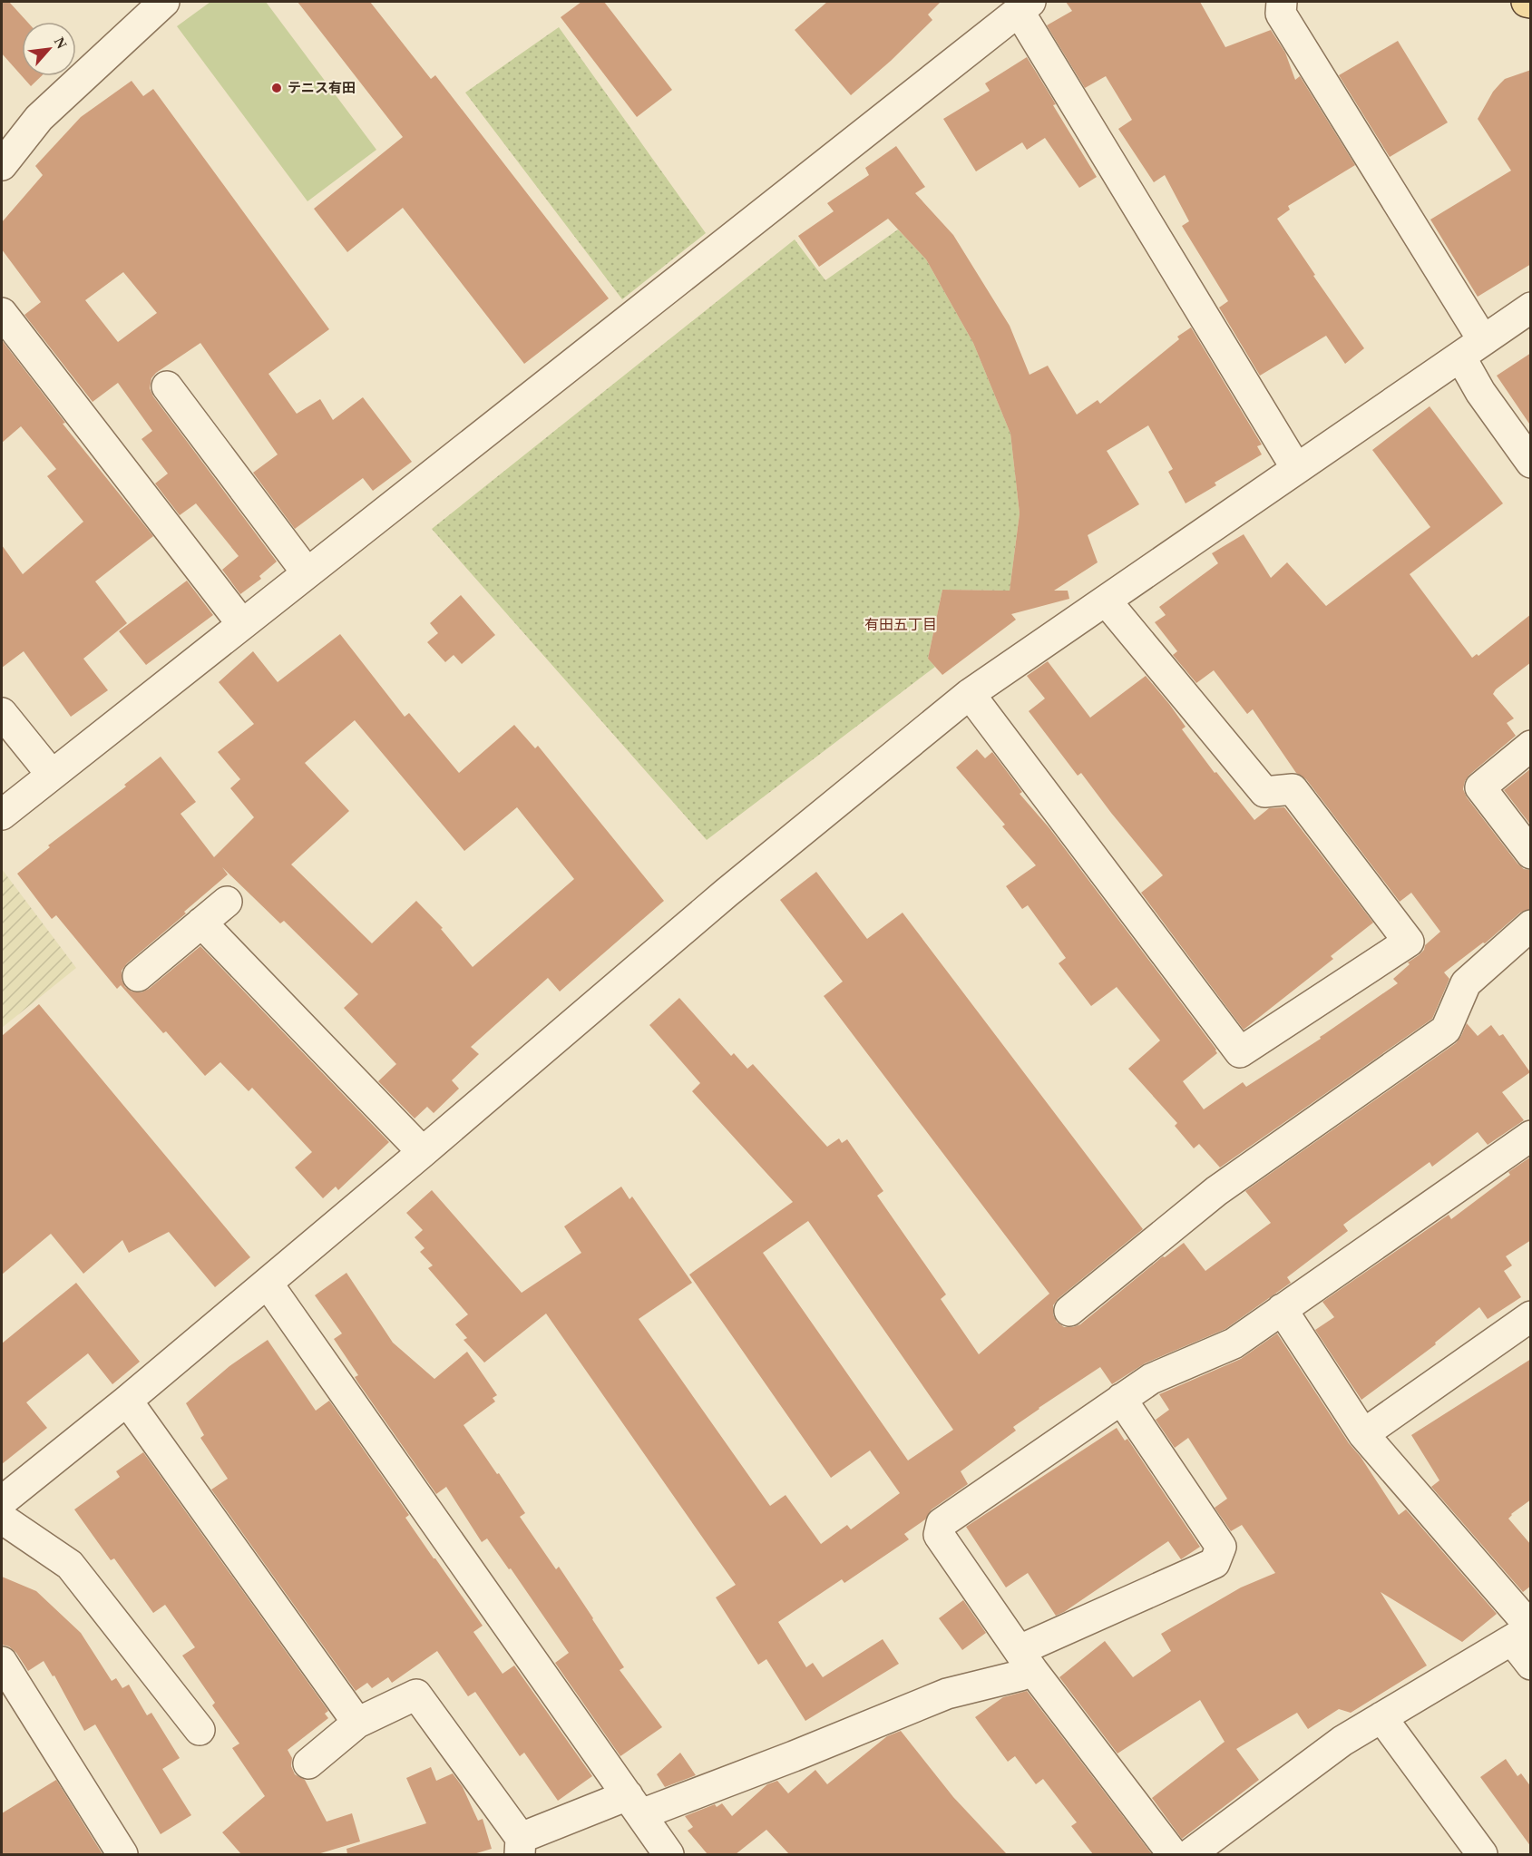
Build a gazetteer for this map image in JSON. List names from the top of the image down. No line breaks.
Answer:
{"districts":["有田五丁目"],"places":["テニス有田"],"north":"top right"}
